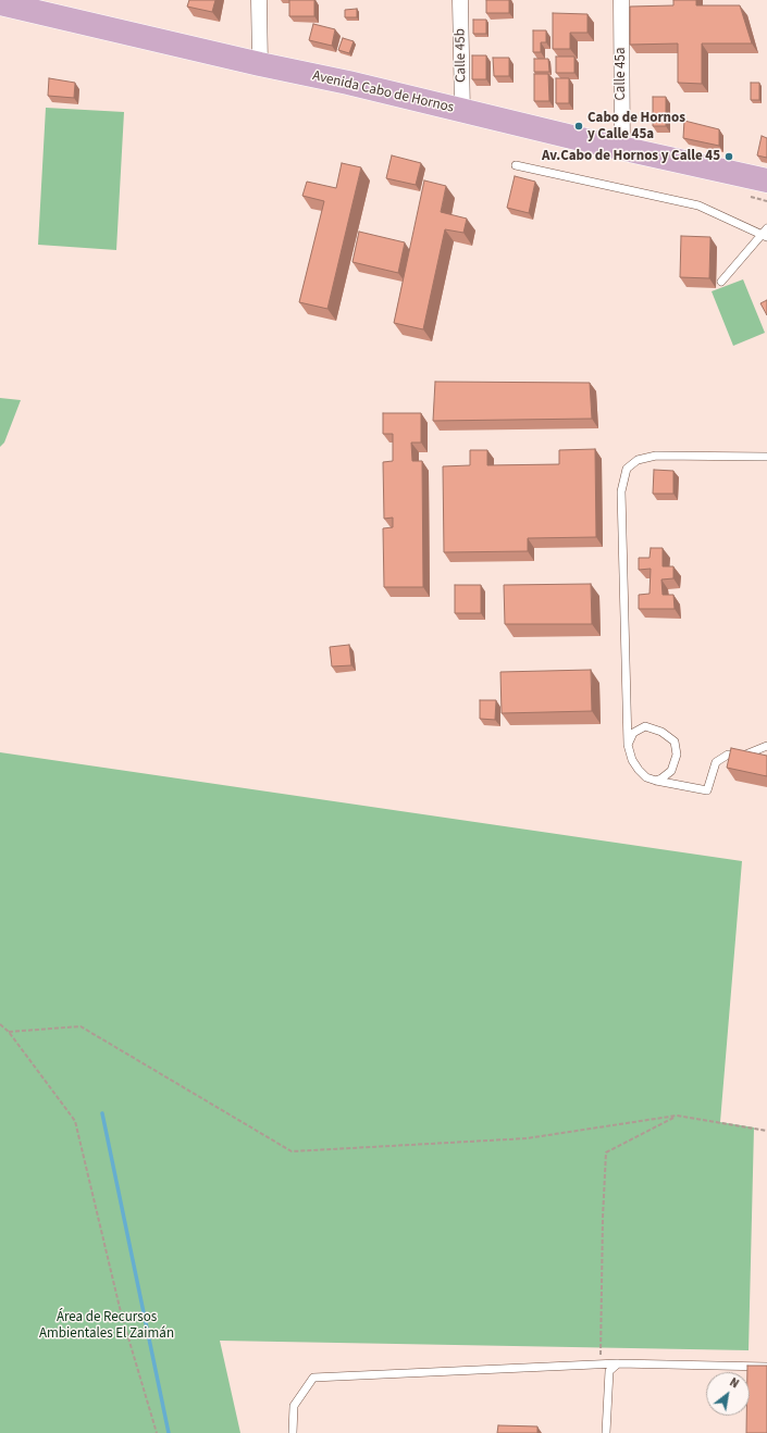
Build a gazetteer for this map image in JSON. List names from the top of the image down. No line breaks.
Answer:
{"streets":{"main road":["Avenida Cabo de Hornos"],"street":["Calle 45b","Calle 45a"]},"crossings":[["Calle 45b","Avenida Cabo de Hornos"],["Calle 45a","Avenida Cabo de Hornos"]],"parks":["Área de Recursos Ambientales El Zaimán"],"places":["Cabo de Hornos y Calle 45a","Av.Cabo de Hornos y Calle 45"],"north":"top right"}
